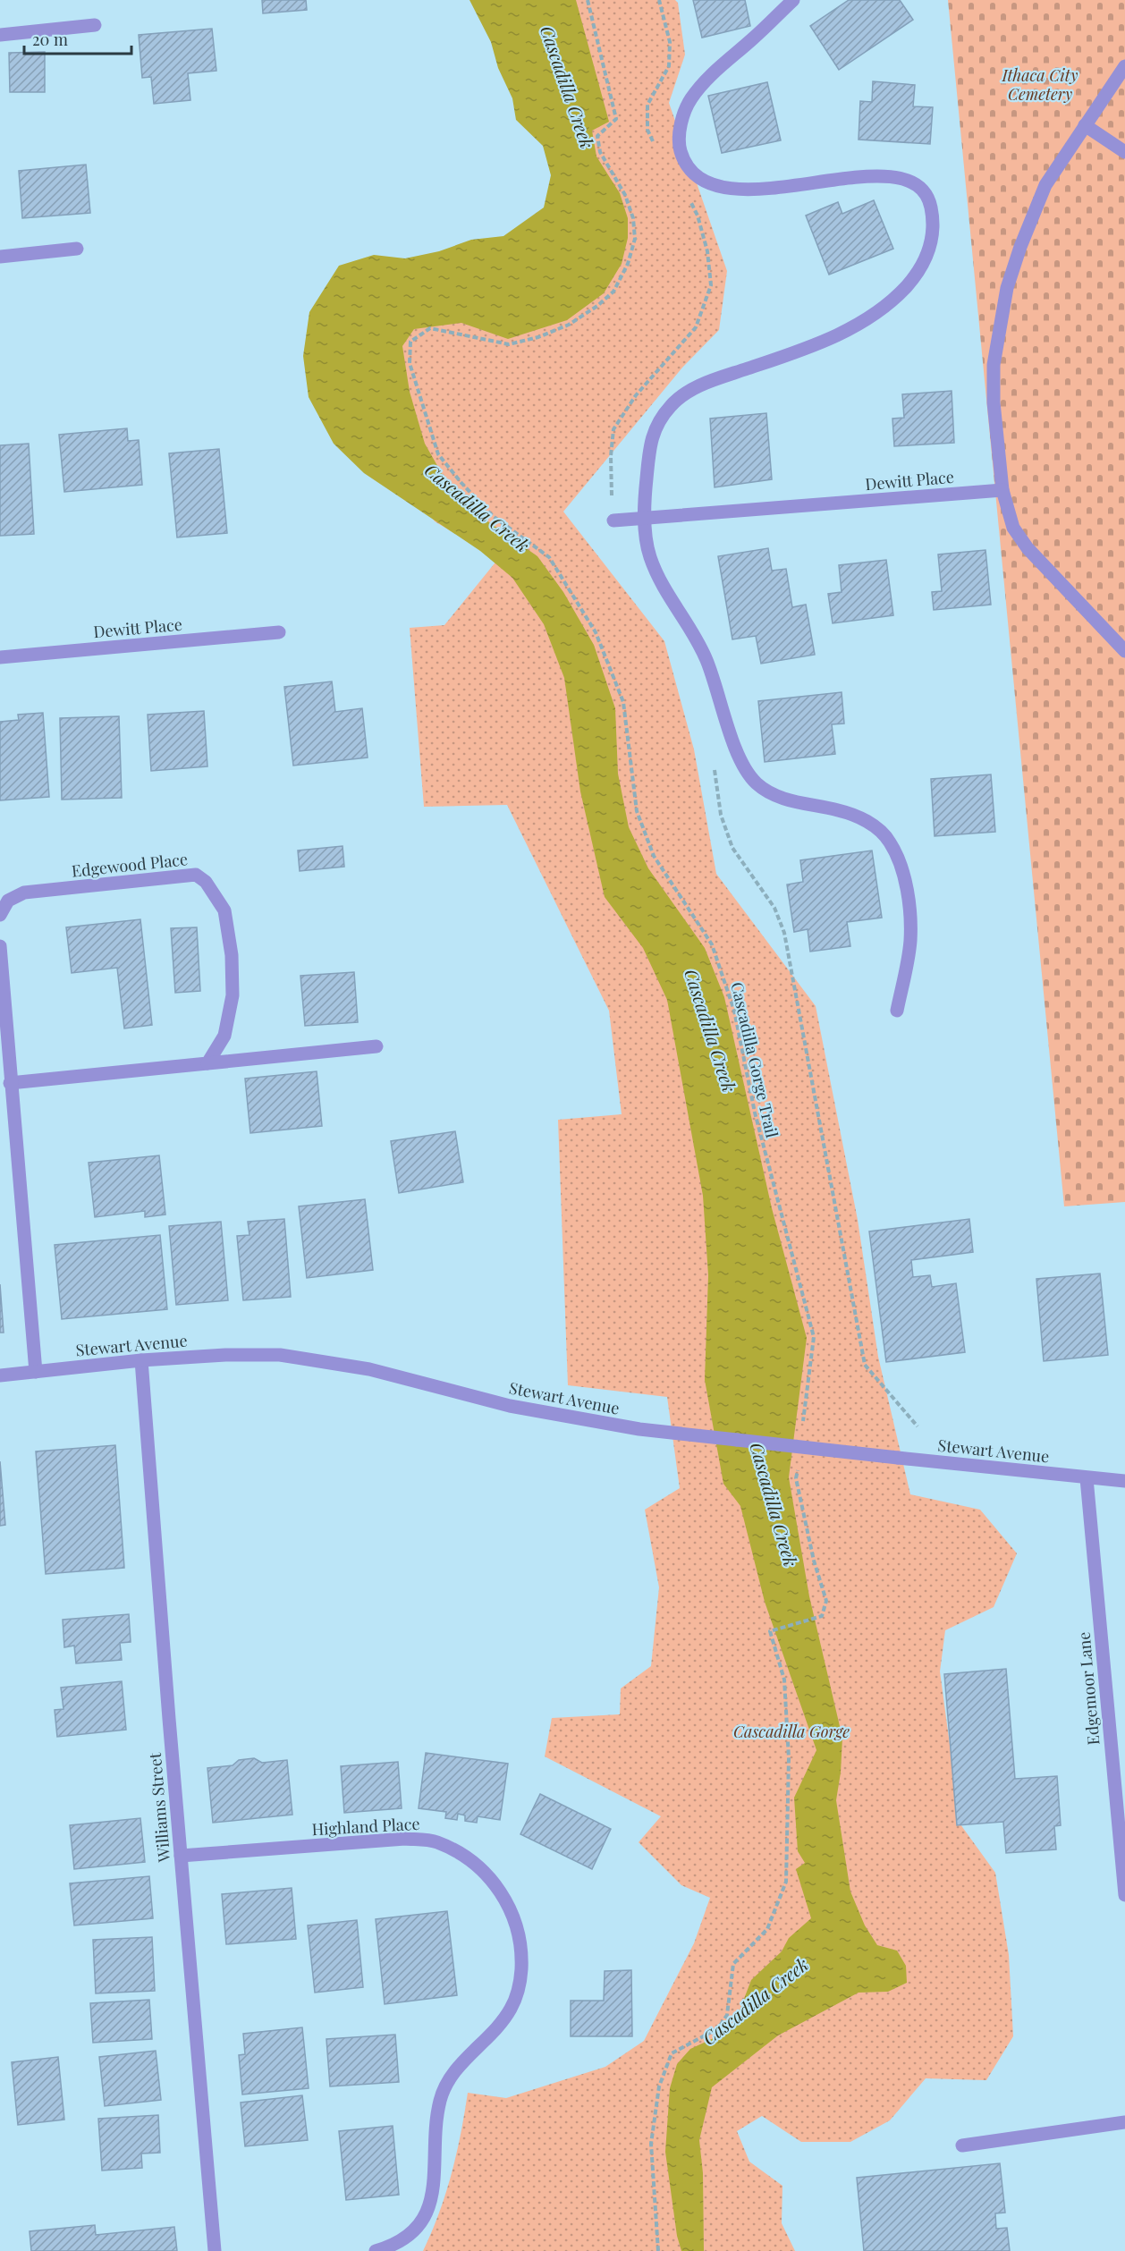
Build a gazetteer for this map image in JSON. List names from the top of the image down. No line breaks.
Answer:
{"streets":{"street":["Dewitt Place","Edgewood Place","Stewart Avenue","Edgemoor Lane","Williams Street","Highland Place"],"path":["Cascadilla Gorge Trail"]},"crossings":[["Stewart Avenue","Edgemoor Lane"],["Stewart Avenue","Williams Street"],["Williams Street","Highland Place"]],"water":["Cascadilla Creek"],"parks":["Ithaca City Cemetery","Cascadilla Gorge"],"scale_bar":"20 m"}
